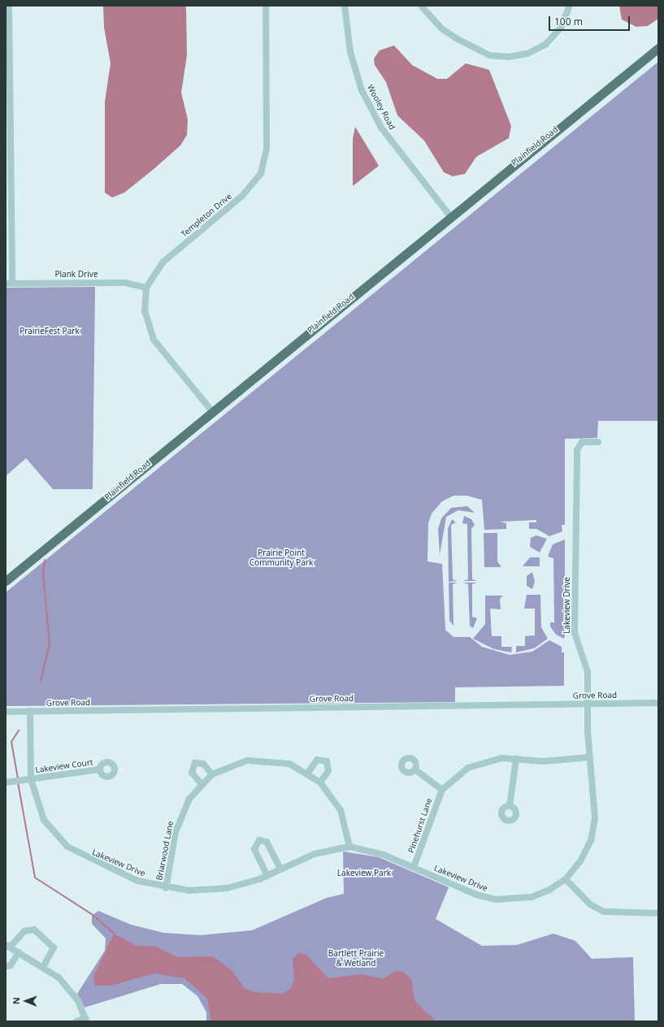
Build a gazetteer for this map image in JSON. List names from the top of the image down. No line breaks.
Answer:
{"streets":{"main road":["Plainfield Road"],"street":["Wooley Road","Templeton Drive","Plank Drive","Lakeview Drive","Grove Road","Lakeview Court","Pinehurst Lane","Briarwood Lane"]},"crossings":[["Wooley Road","Plainfield Road"],["Plainfield Road","Templeton Drive"],["Templeton Drive","Plank Drive"],["Lakeview Drive","Grove Road"],["Lakeview Drive","Lakeview Court"],["Lakeview Drive","Pinehurst Lane"],["Lakeview Drive","Briarwood Lane"]],"parks":["PrairieFest Park","Prairie Point Community Park","Lakeview Park","Bartlett Prairie & Wetland"],"scale_bar":"100 m","north":"left"}
